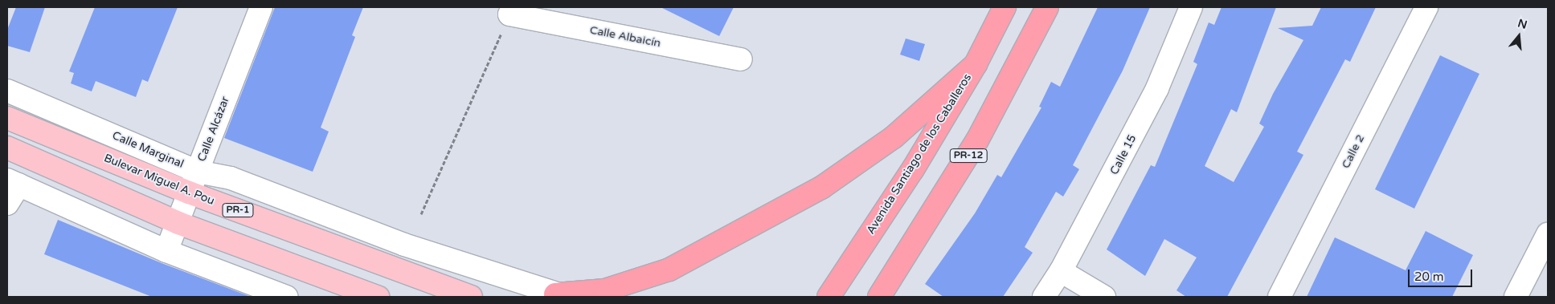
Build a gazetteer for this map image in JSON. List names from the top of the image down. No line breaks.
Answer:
{"streets":{"highway":["Avenida Santiago de los Caballeros","PR-12"],"main road":["Bulevar Miguel A. Pou","PR-1"],"street":["Calle Albaicín","Calle Alcázar","Calle Marginal","Calle 2","Calle 15"]},"crossings":[["Calle Alcázar","Calle Marginal"],["Calle Alcázar","Bulevar Miguel A. Pou"]],"scale_bar":"20 m","north":"top"}
